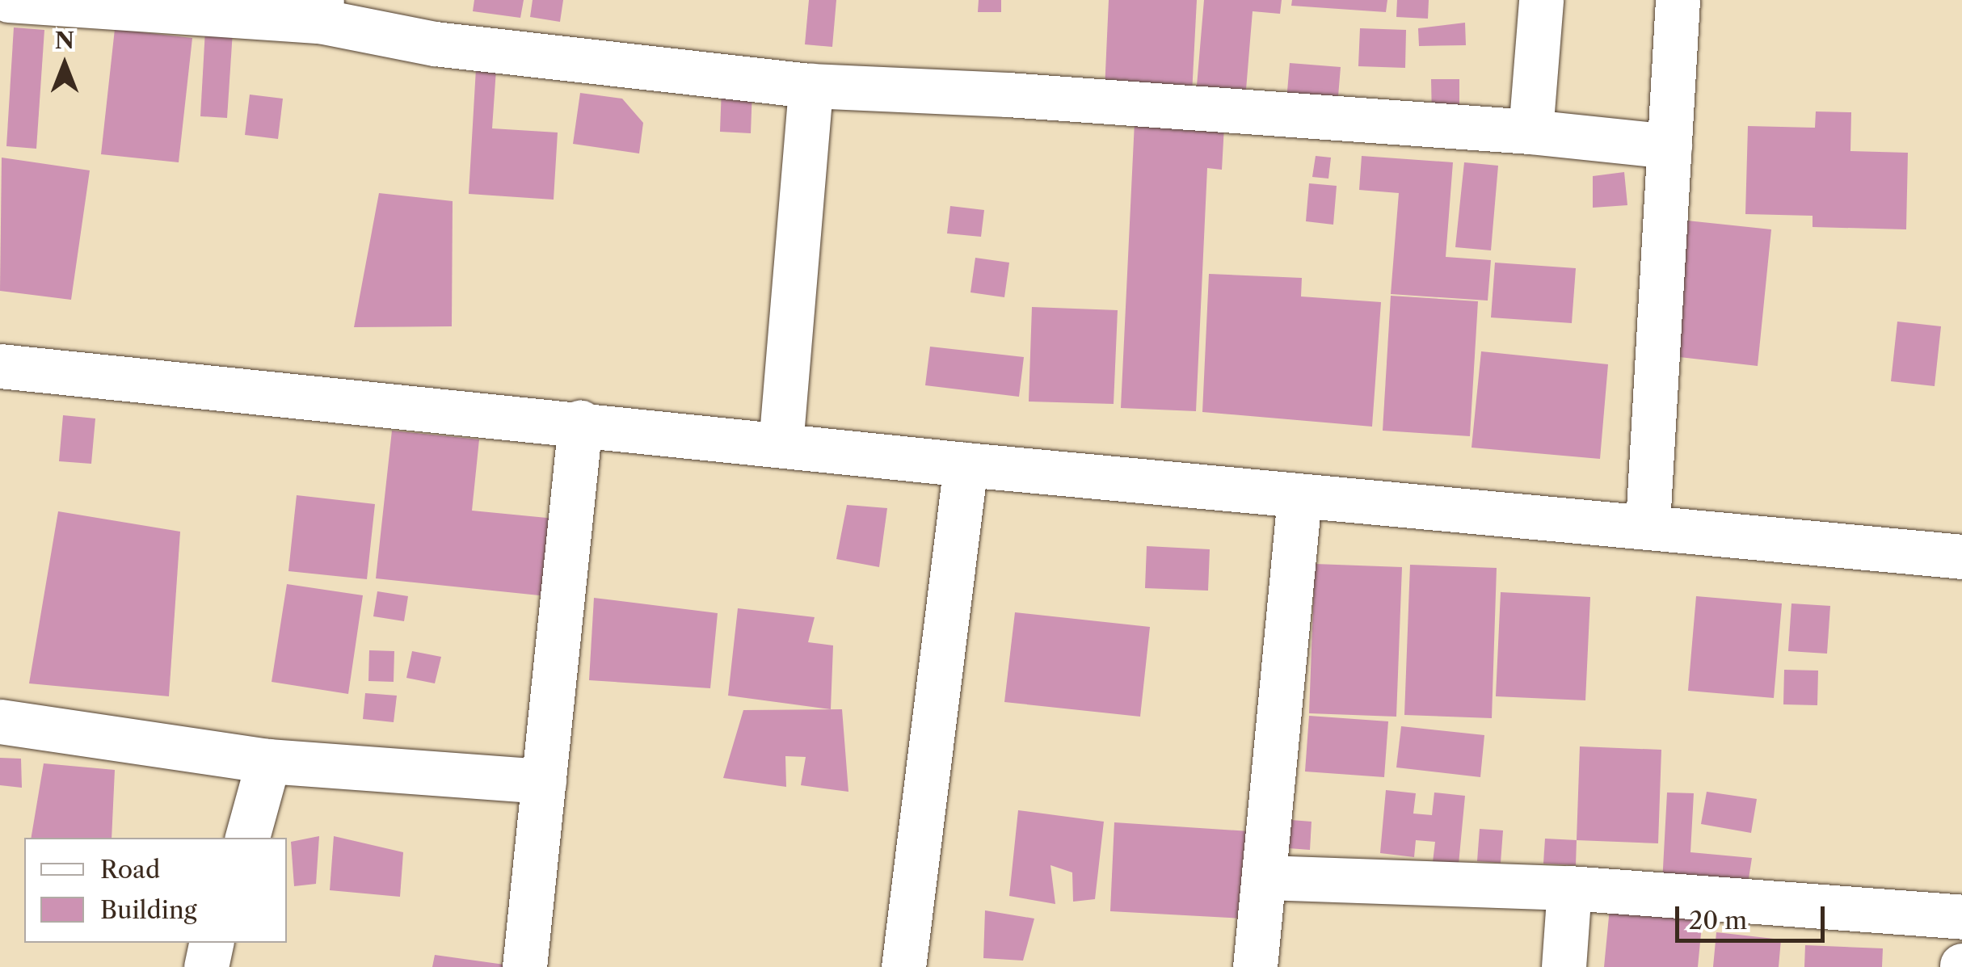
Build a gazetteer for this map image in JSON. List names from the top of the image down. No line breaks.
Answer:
{"legend":["Road","Building"],"scale_bar":"20 m","north":"top"}
